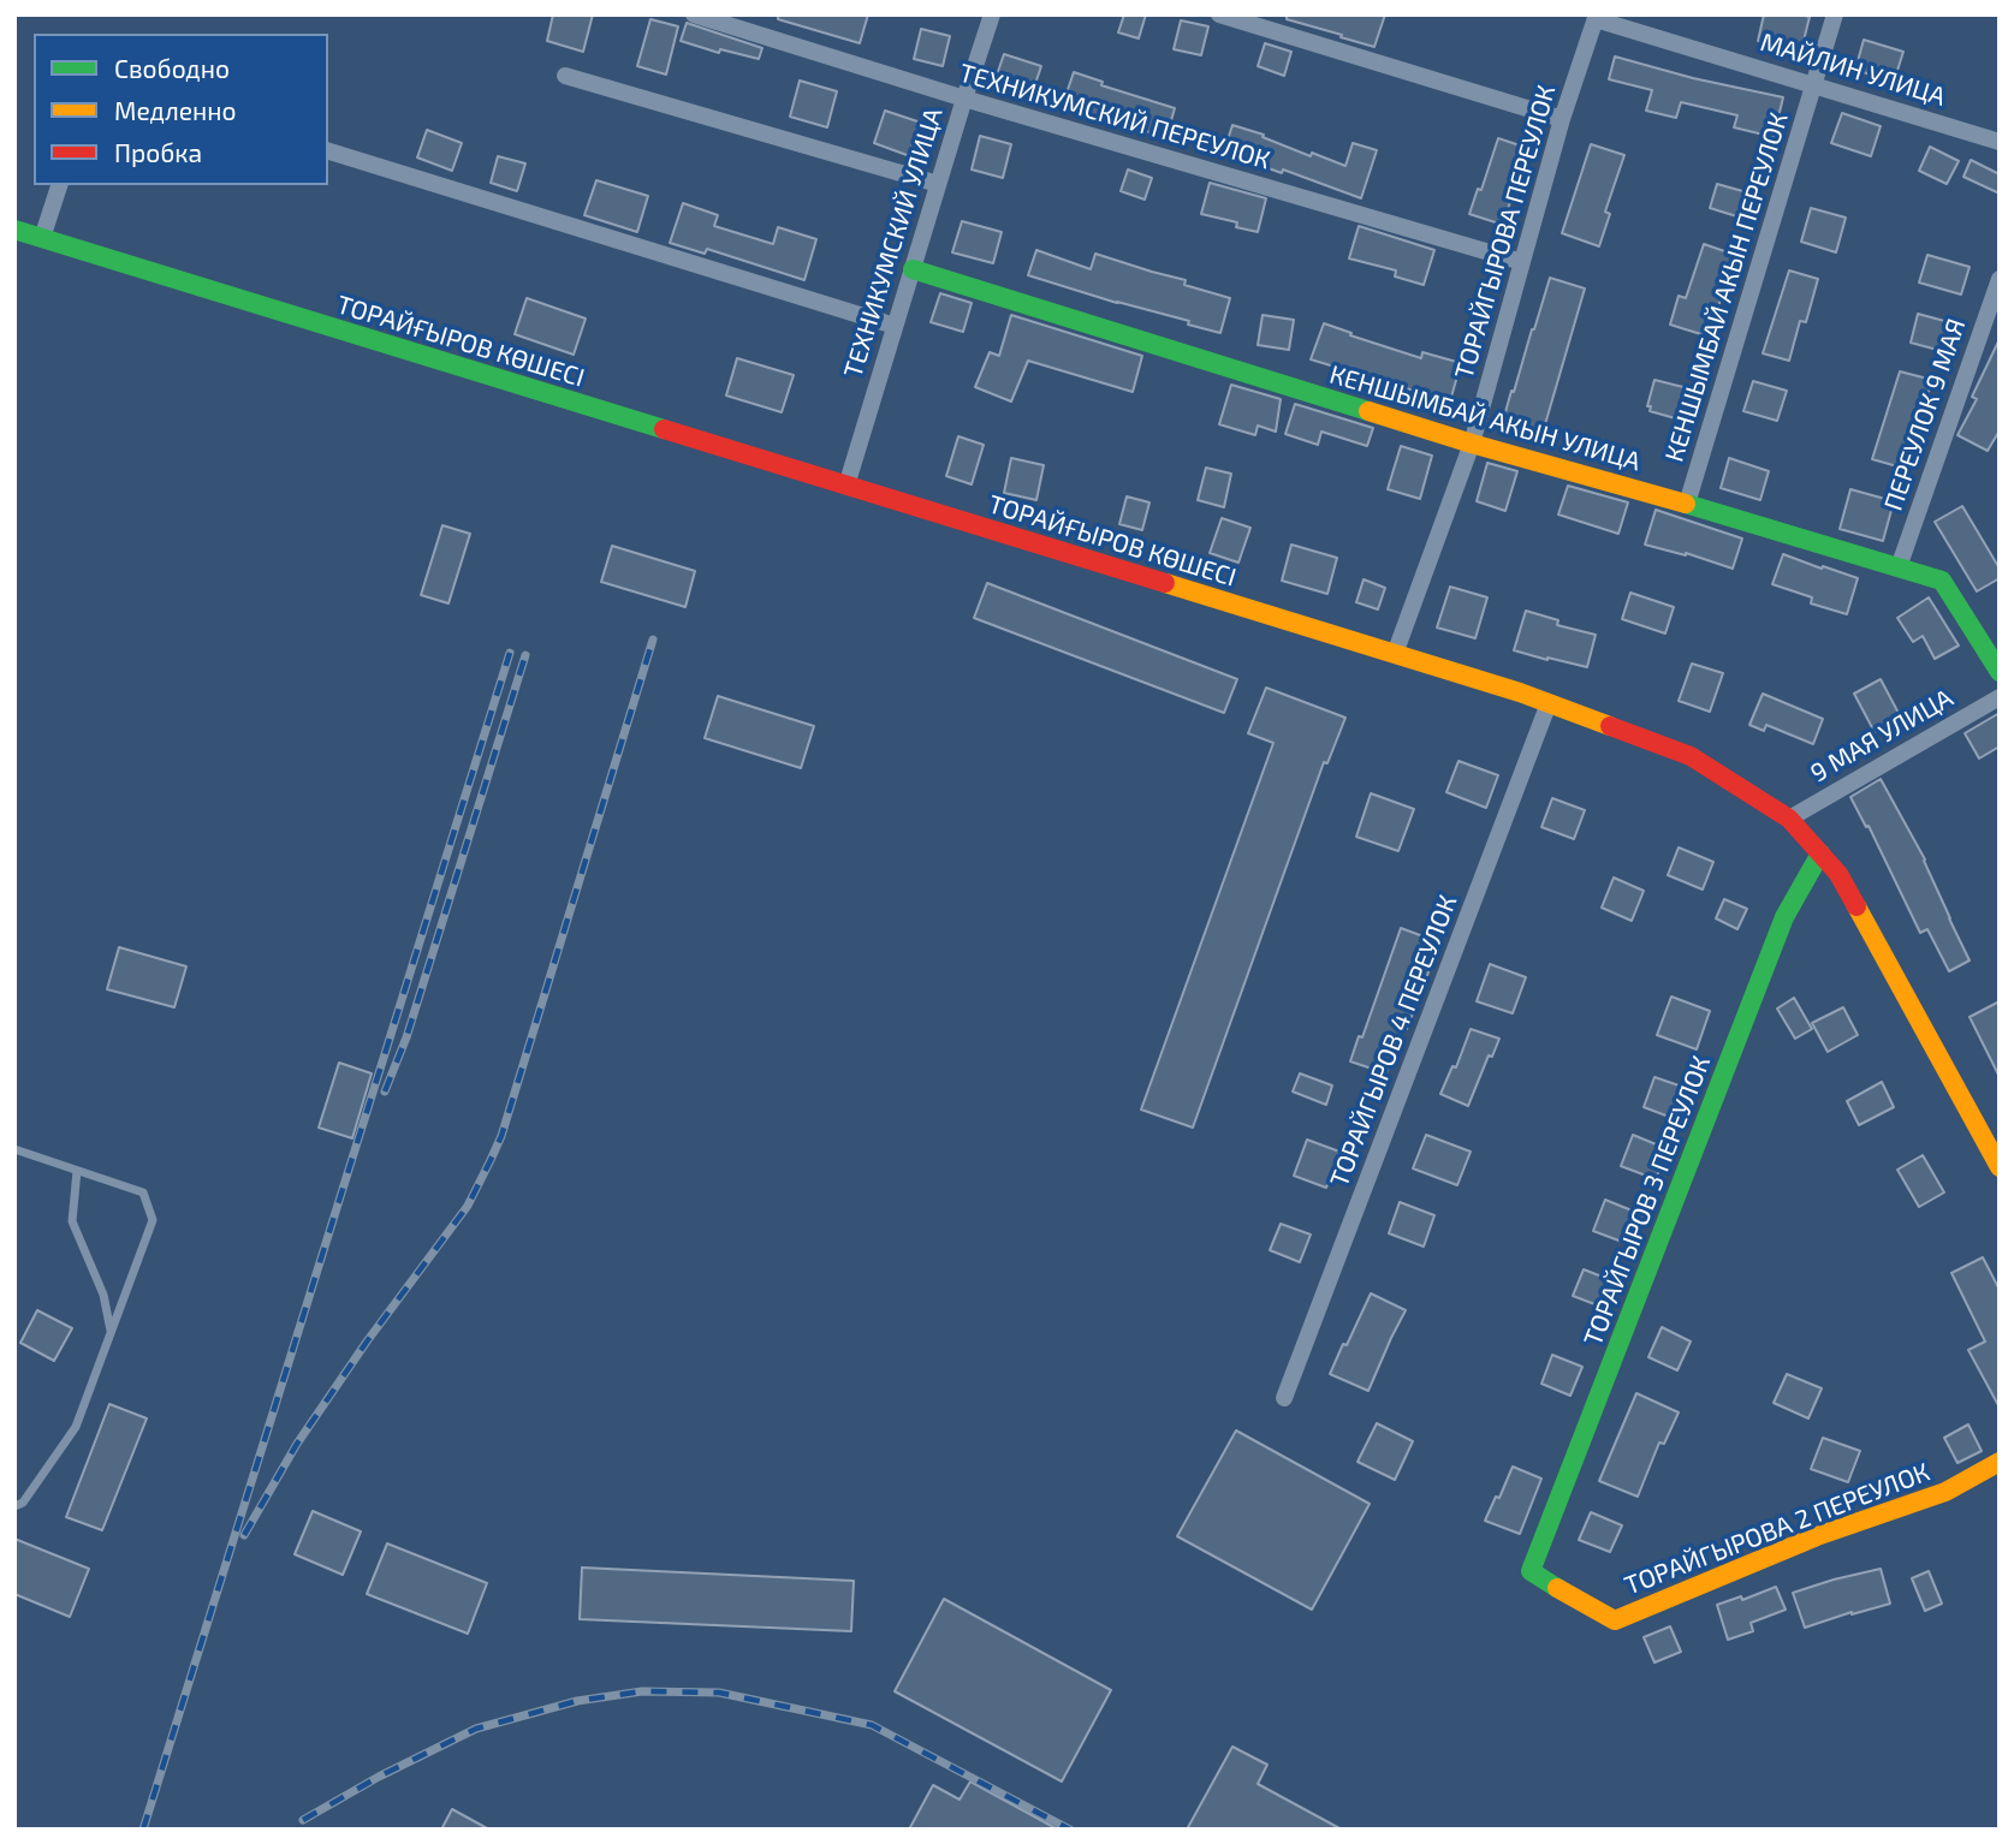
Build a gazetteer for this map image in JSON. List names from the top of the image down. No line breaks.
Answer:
{"streets":{"street":["МАЙЛИН УЛИЦА","ТЕХНИКУМСКИЙ ПЕРЕУЛОК","ТОРАЙГЫРОВА ПЕРЕУЛОК","ТЕХНИКУМСКИЙ УЛИЦА","КЕНШЫМБАЙ АКЫН ПЕРЕУЛОК","ТОРАЙҒЫРОВ КӨШЕСІ","ПЕРЕУЛОК 9 МАЯ","КЕНШЫМБАЙ АКЫН УЛИЦА","9 МАЯ УЛИЦА","ТОРАЙГЫРОВ 4 ПЕРЕУЛОК","ТОРАЙГЫРОВ 3 ПЕРЕУЛОК","ТОРАЙГЫРОВА 2 ПЕРЕУЛОК"]},"crossings":[["МАЙЛИН УЛИЦА","ТОРАЙГЫРОВА ПЕРЕУЛОК"],["МАЙЛИН УЛИЦА","КЕНШЫМБАЙ АКЫН ПЕРЕУЛОК"],["ТЕХНИКУМСКИЙ ПЕРЕУЛОК","ТОРАЙГЫРОВА ПЕРЕУЛОК"],["ТЕХНИКУМСКИЙ ПЕРЕУЛОК","ТЕХНИКУМСКИЙ УЛИЦА"],["ТОРАЙГЫРОВА ПЕРЕУЛОК","ТОРАЙҒЫРОВ КӨШЕСІ"],["ТОРАЙГЫРОВА ПЕРЕУЛОК","КЕНШЫМБАЙ АКЫН УЛИЦА"],["ТЕХНИКУМСКИЙ УЛИЦА","ТОРАЙҒЫРОВ КӨШЕСІ"],["ТЕХНИКУМСКИЙ УЛИЦА","КЕНШЫМБАЙ АКЫН УЛИЦА"],["КЕНШЫМБАЙ АКЫН ПЕРЕУЛОК","КЕНШЫМБАЙ АКЫН УЛИЦА"],["ТОРАЙҒЫРОВ КӨШЕСІ","9 МАЯ УЛИЦА"],["ТОРАЙҒЫРОВ КӨШЕСІ","ТОРАЙГЫРОВ 4 ПЕРЕУЛОК"],["ТОРАЙҒЫРОВ КӨШЕСІ","ТОРАЙГЫРОВ 3 ПЕРЕУЛОК"],["ПЕРЕУЛОК 9 МАЯ","КЕНШЫМБАЙ АКЫН УЛИЦА"],["ТОРАЙГЫРОВ 3 ПЕРЕУЛОК","ТОРАЙГЫРОВА 2 ПЕРЕУЛОК"]],"legend":["Свободно","Медленно","Пробка"]}
